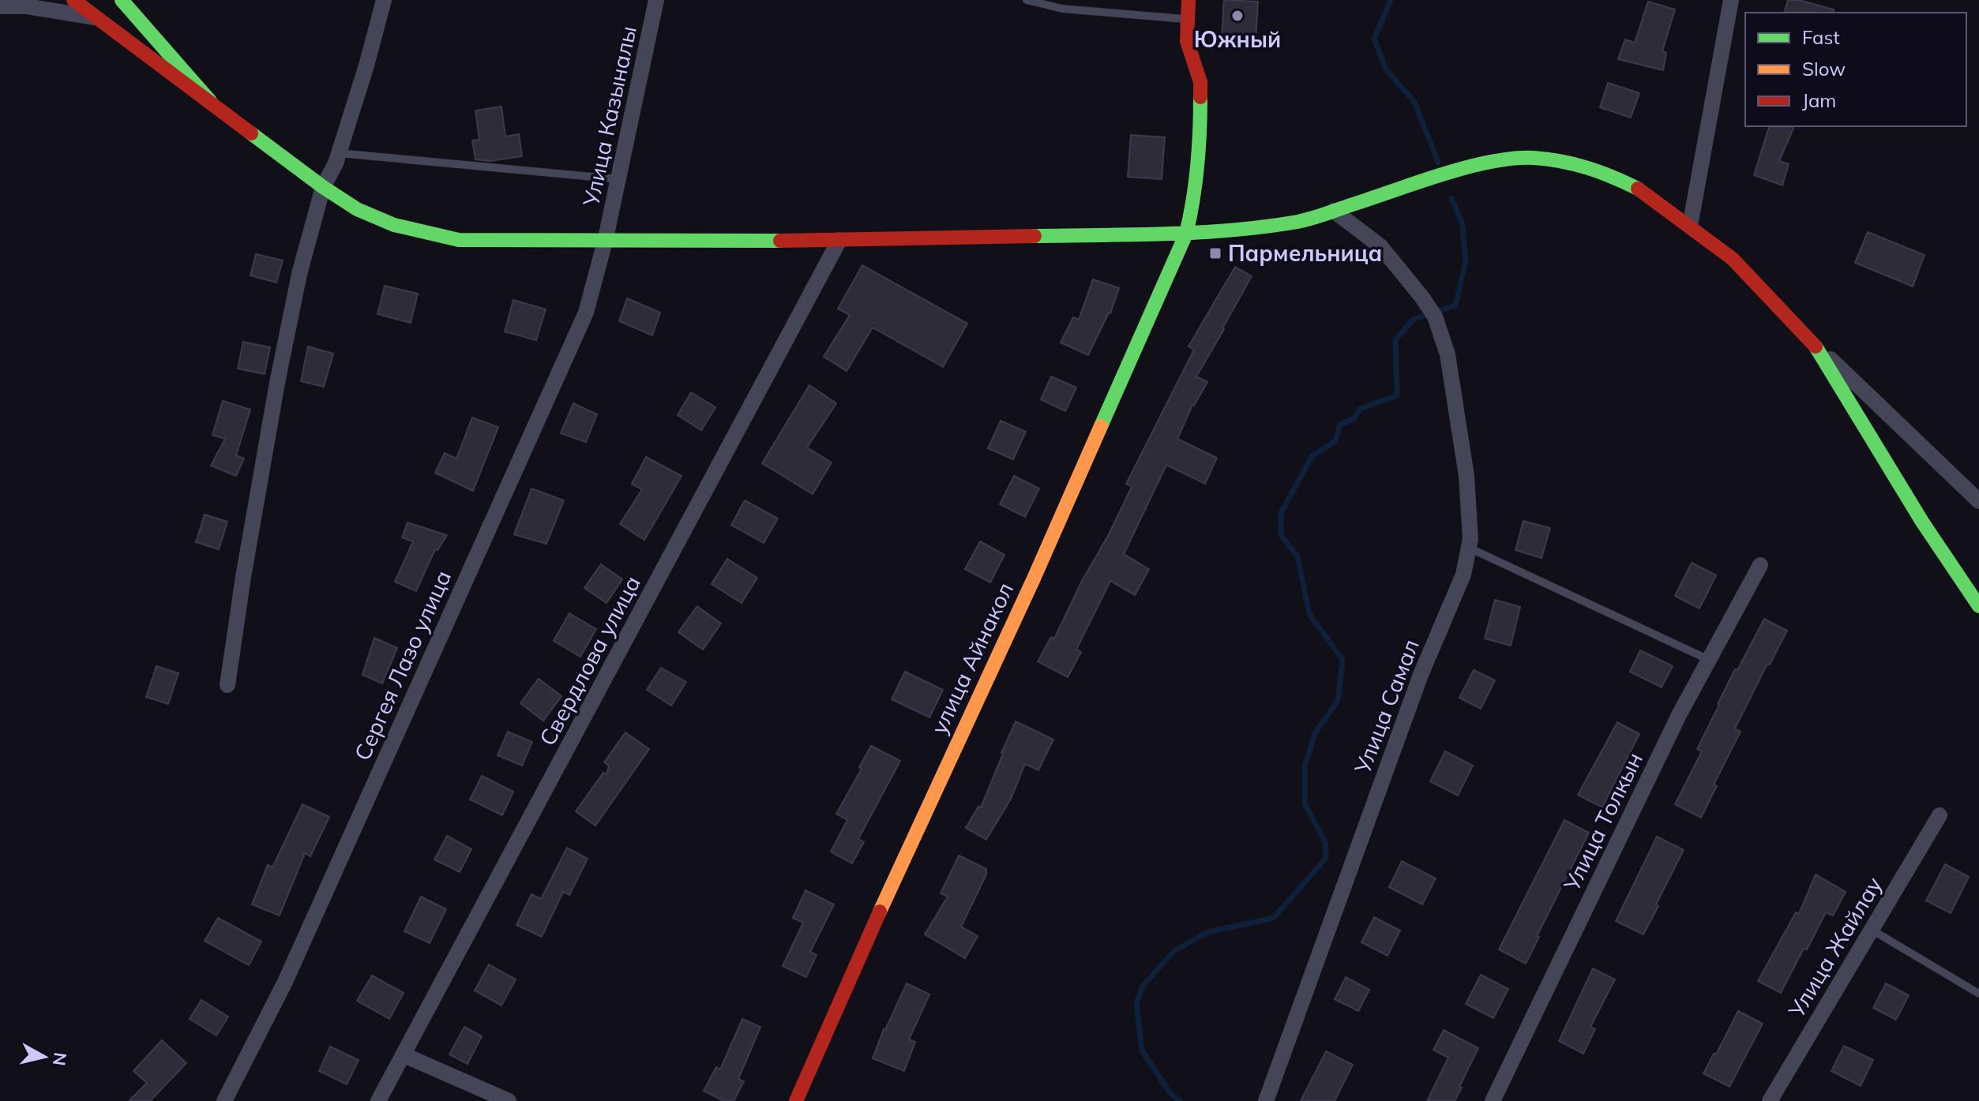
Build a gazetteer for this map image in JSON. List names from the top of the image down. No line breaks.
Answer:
{"streets":{"main road":["улица Айнакол"],"street":["Улица Казыналы","Свердлова улица","Сергея Лазо улица","Улица Самал","Улица Толкын","Улица Жайлау"]},"crossings":[["Улица Казыналы","Сергея Лазо улица"]],"places":{"other":["Южный"],"transit":["Пармельница"]},"legend":["Fast","Slow","Jam"],"north":"right"}
